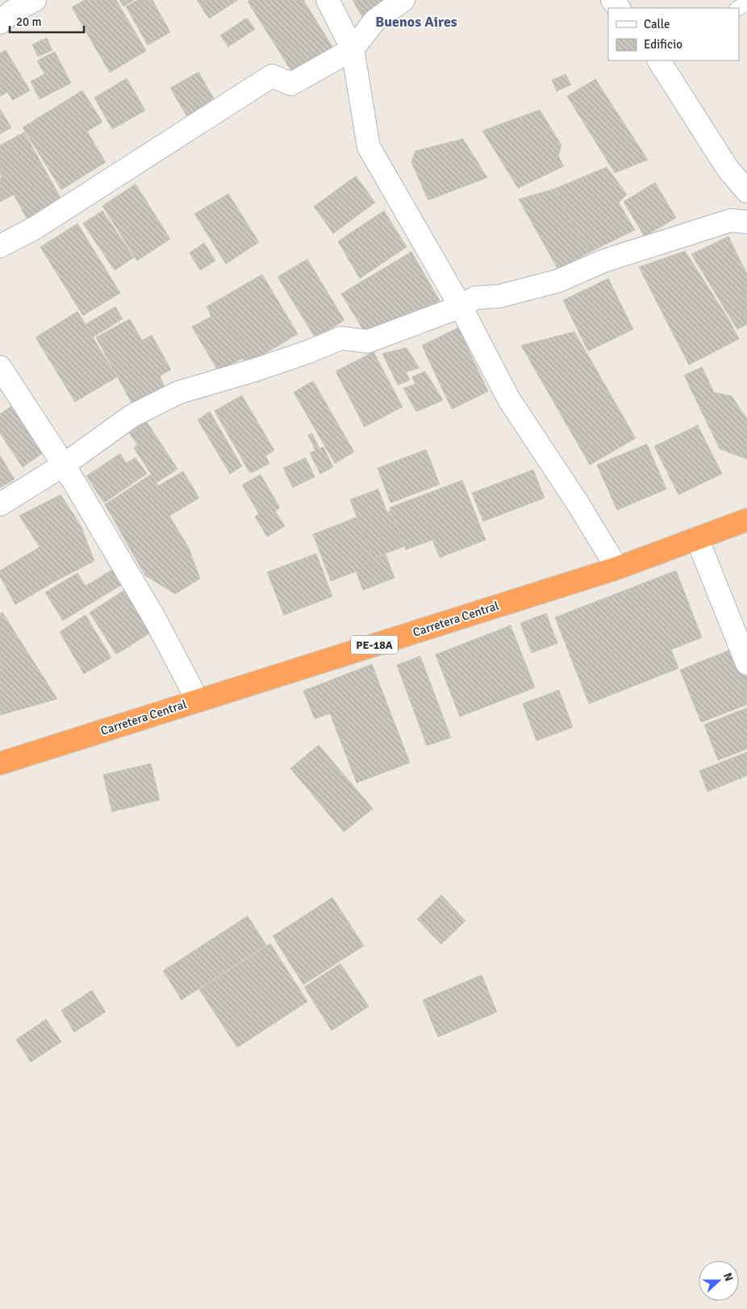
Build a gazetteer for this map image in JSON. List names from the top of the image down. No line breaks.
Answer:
{"streets":{"highway":["Carretera Central","PE-18A"]},"districts":["Buenos Aires"],"legend":["Calle","Edificio"],"scale_bar":"20 m","north":"right"}
